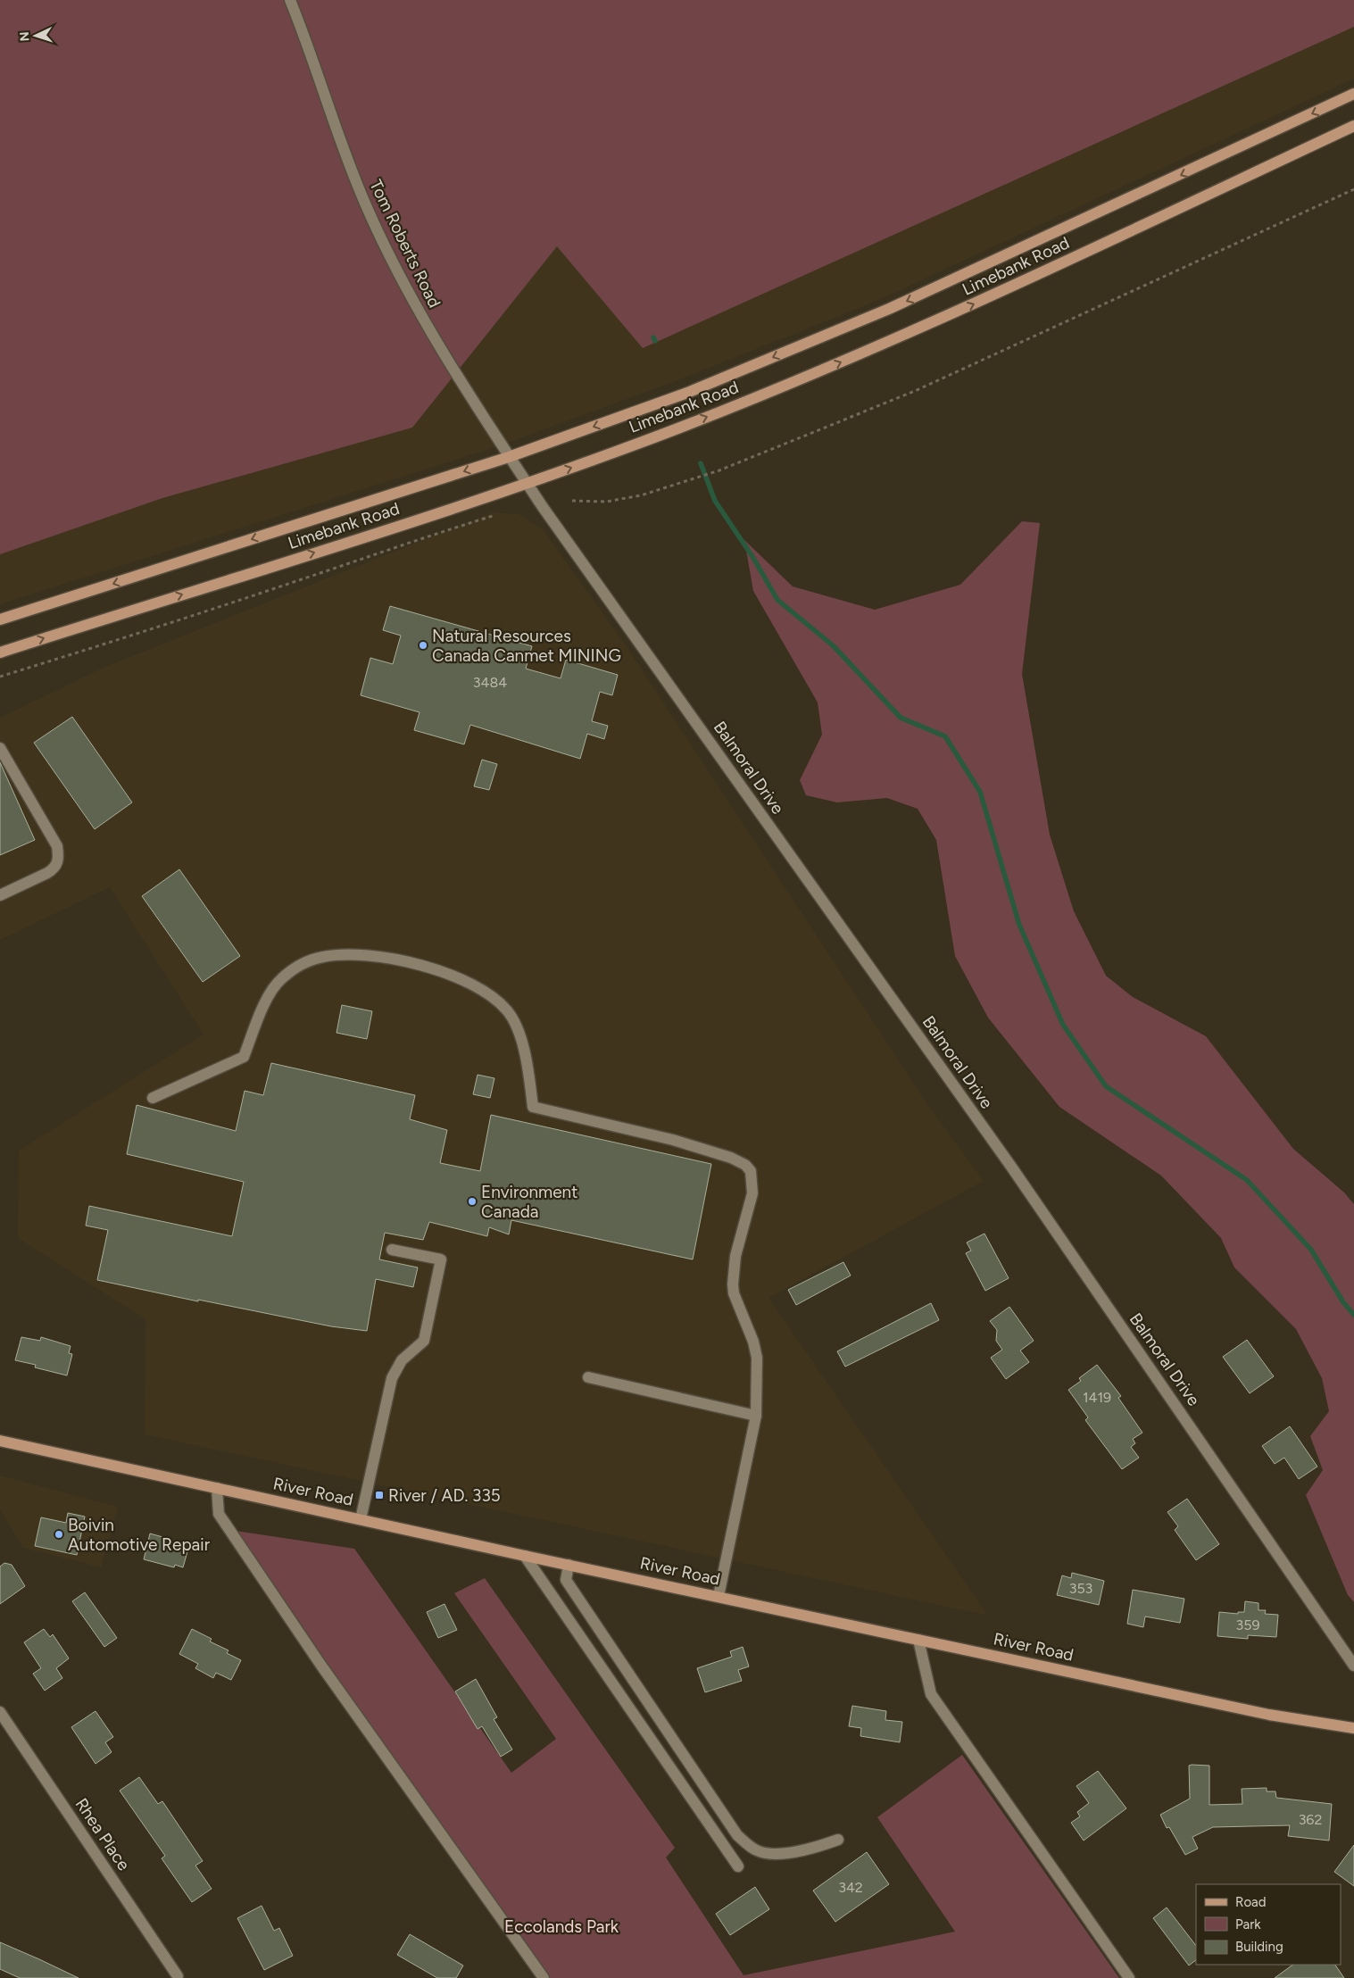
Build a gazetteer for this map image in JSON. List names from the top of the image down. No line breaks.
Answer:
{"streets":{"main road":["Limebank Road","River Road"],"street":["Tom Roberts Road","Balmoral Drive","Rhea Place"]},"crossings":[["Tom Roberts Road","Limebank Road"],["Tom Roberts Road","Balmoral Drive"],["Limebank Road","Balmoral Drive"]],"parks":["Eccolands Park"],"places":{"other":["Natural Resources Canada Canmet MINING","Environment Canada","Boivin Automotive Repair"],"transit":["River / AD. 335"]},"house_numbers":["3484","1419","353","359","362","342"],"legend":["Road","Park","Building"],"north":"left"}
